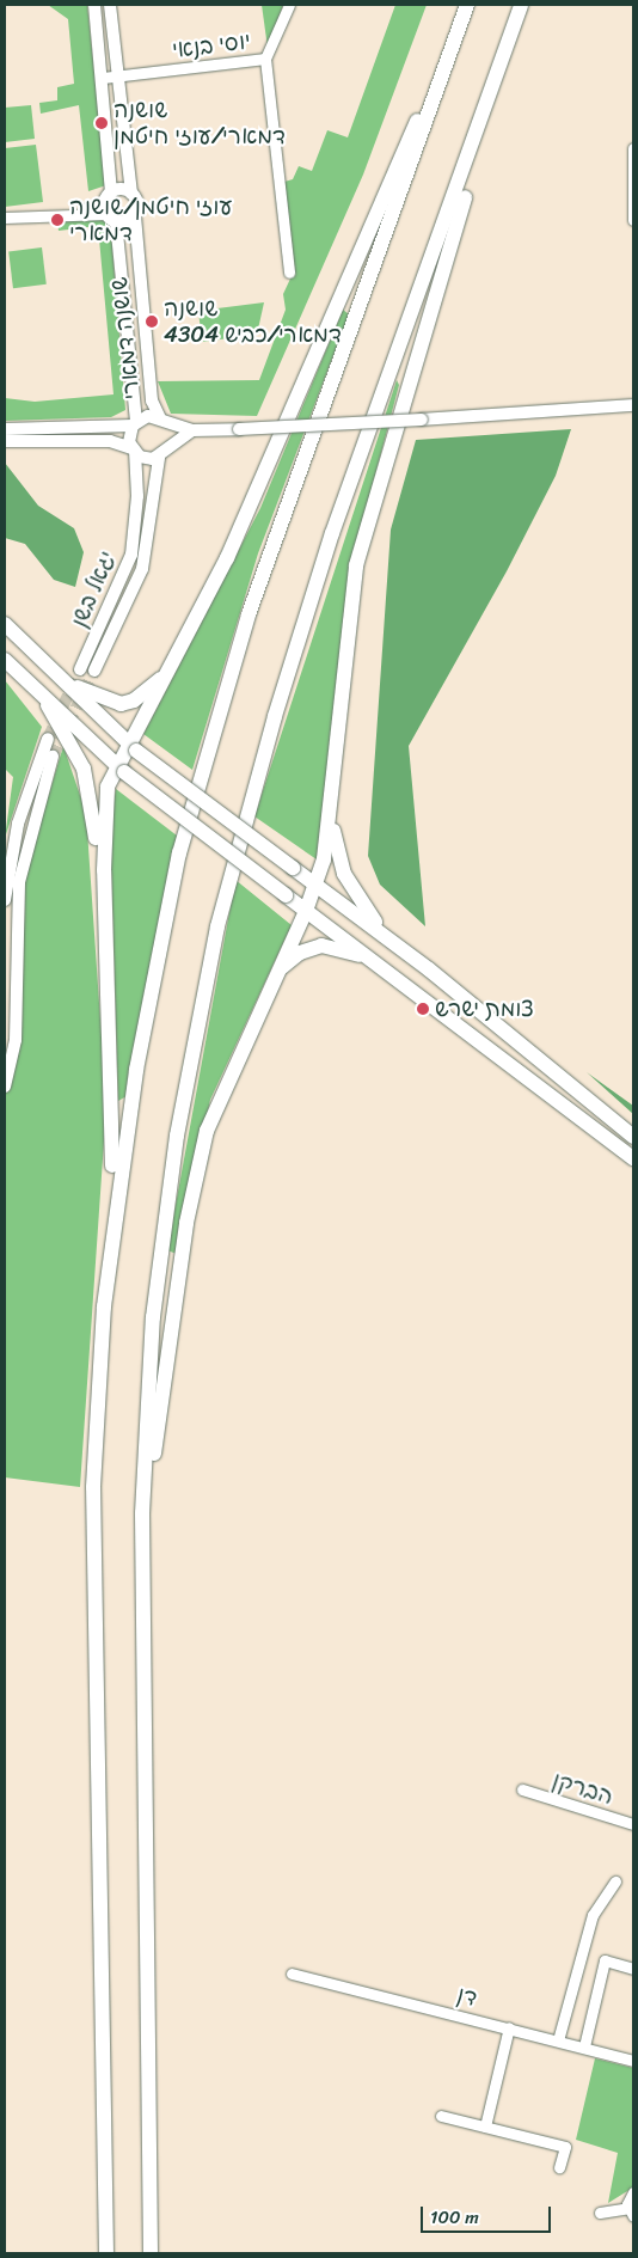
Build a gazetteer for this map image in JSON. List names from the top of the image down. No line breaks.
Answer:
{"streets":{"main road":["שושנה דמארי","יגאל בשן"],"street":["יוסי בנאי","הברקן","דן"]},"crossings":[["יוסי בנאי","שושנה דמארי"],["שושנה דמארי","יגאל בשן"]],"places":["שושנה דמארי/עוזי חיטמן","עוזי חיטמן/שושנה דמארי","שושנה דמארי/כביש 4304","צומת ישרש"],"scale_bar":"100 m"}
